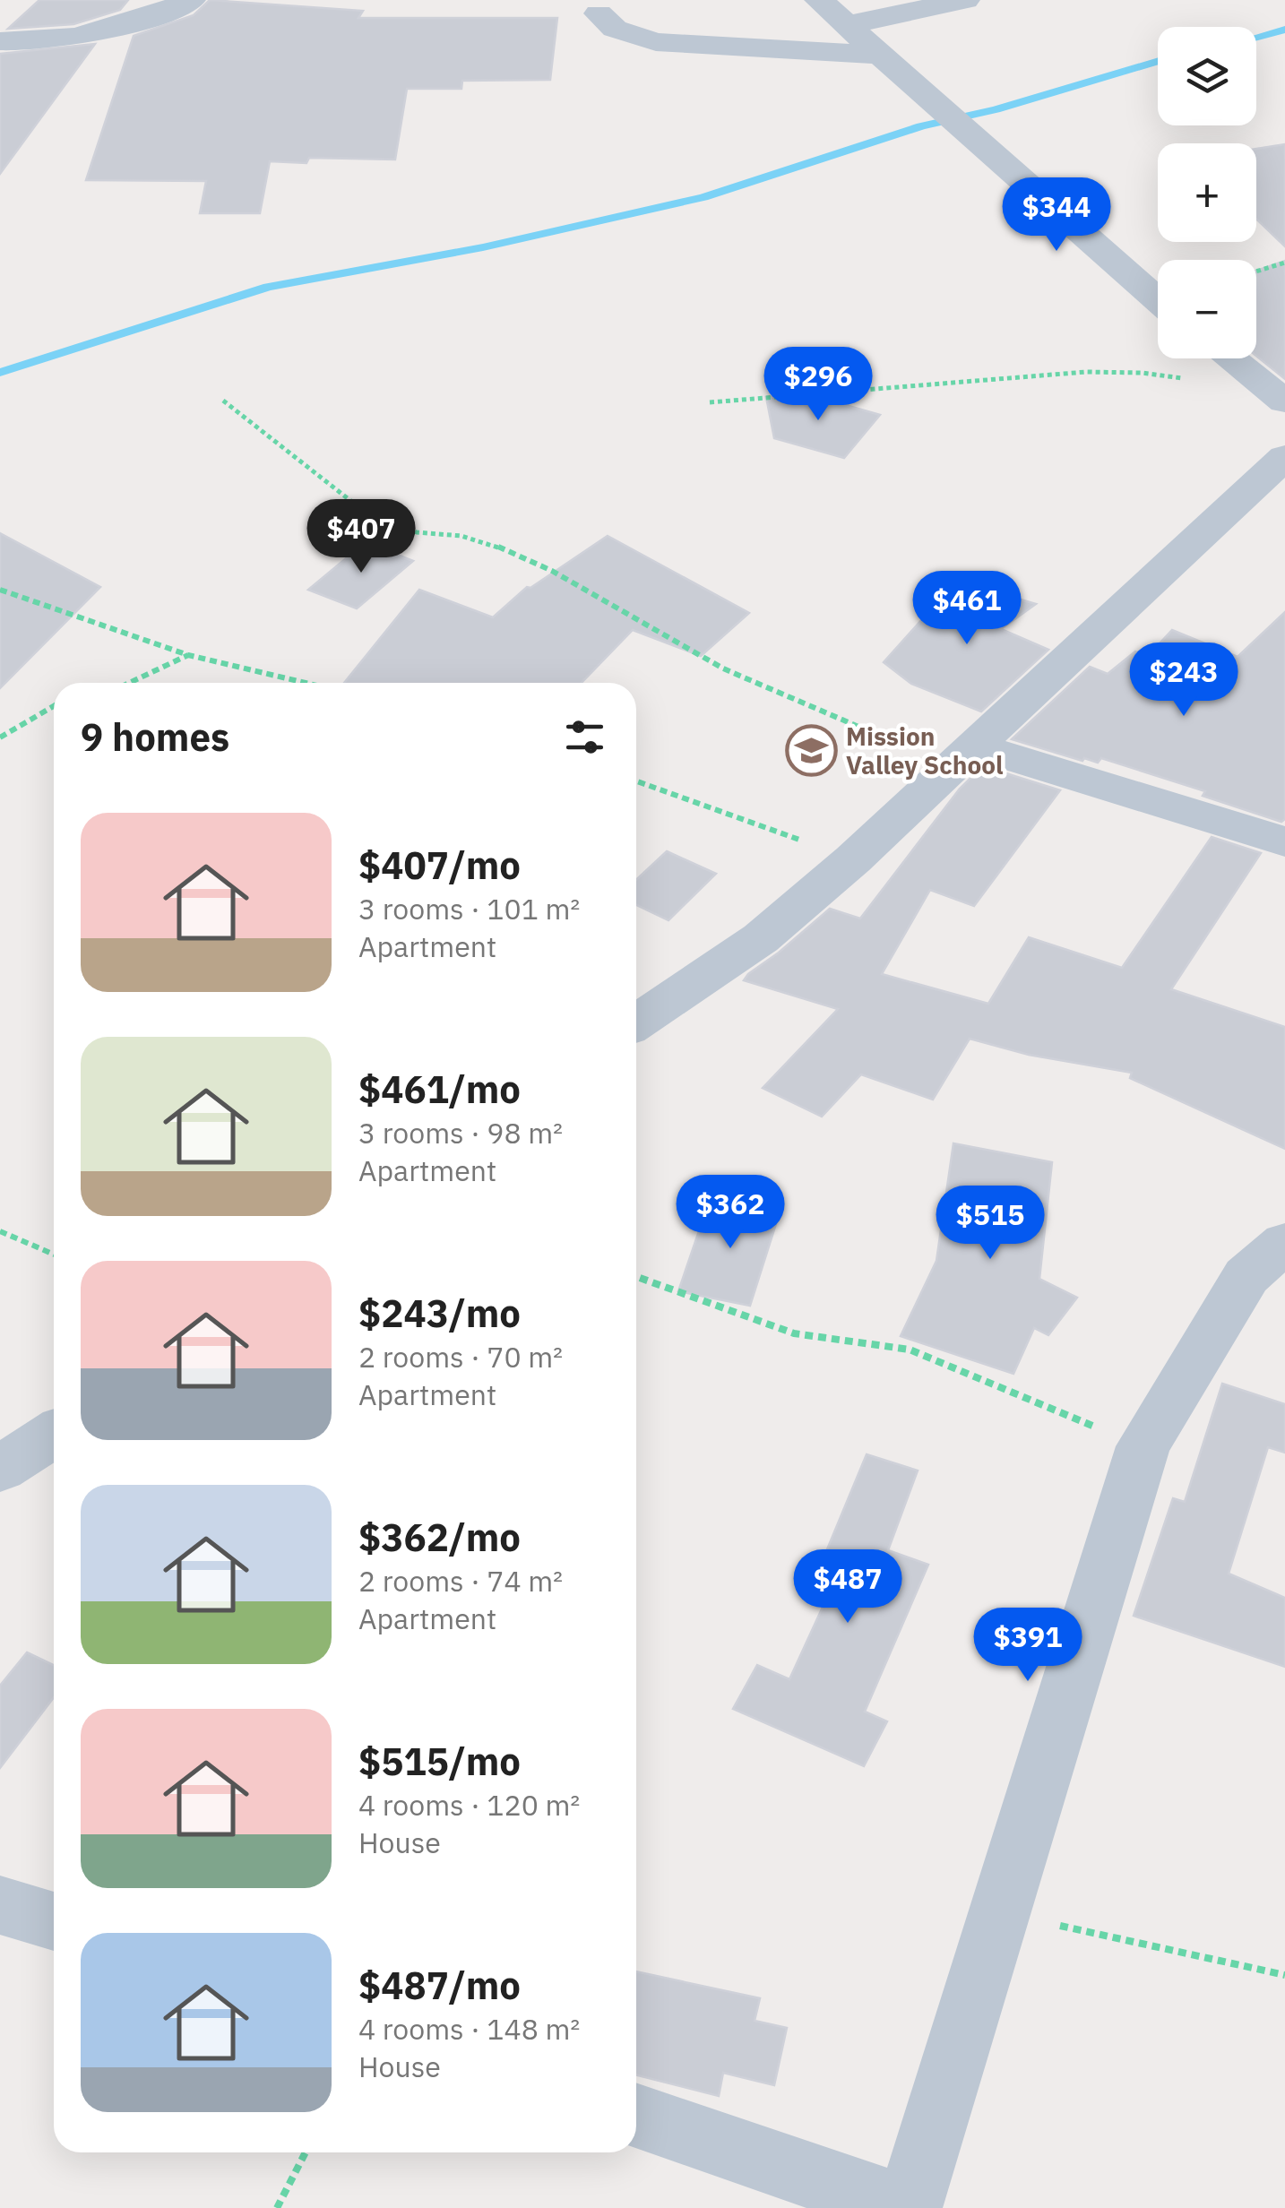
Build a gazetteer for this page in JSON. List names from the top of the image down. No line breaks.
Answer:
{"places":{"school or university":["Mission Valley School"]},"page":{"map_buttons":["+","−"],"price":["$344","$296","$407","$461","$243","$362","$515","$487","$391"],"heading":"9 homes","list":[{"name":"$407/mo","note":"3 rooms · 101 m² · Apartment"},{"name":"$461/mo","note":"3 rooms · 98 m² · Apartment"},{"name":"$243/mo","note":"2 rooms · 70 m² · Apartment"},{"name":"$362/mo","note":"2 rooms · 74 m² · Apartment"},{"name":"$515/mo","note":"4 rooms · 120 m² · House"},{"name":"$487/mo","note":"4 rooms · 148 m² · House"}]}}
